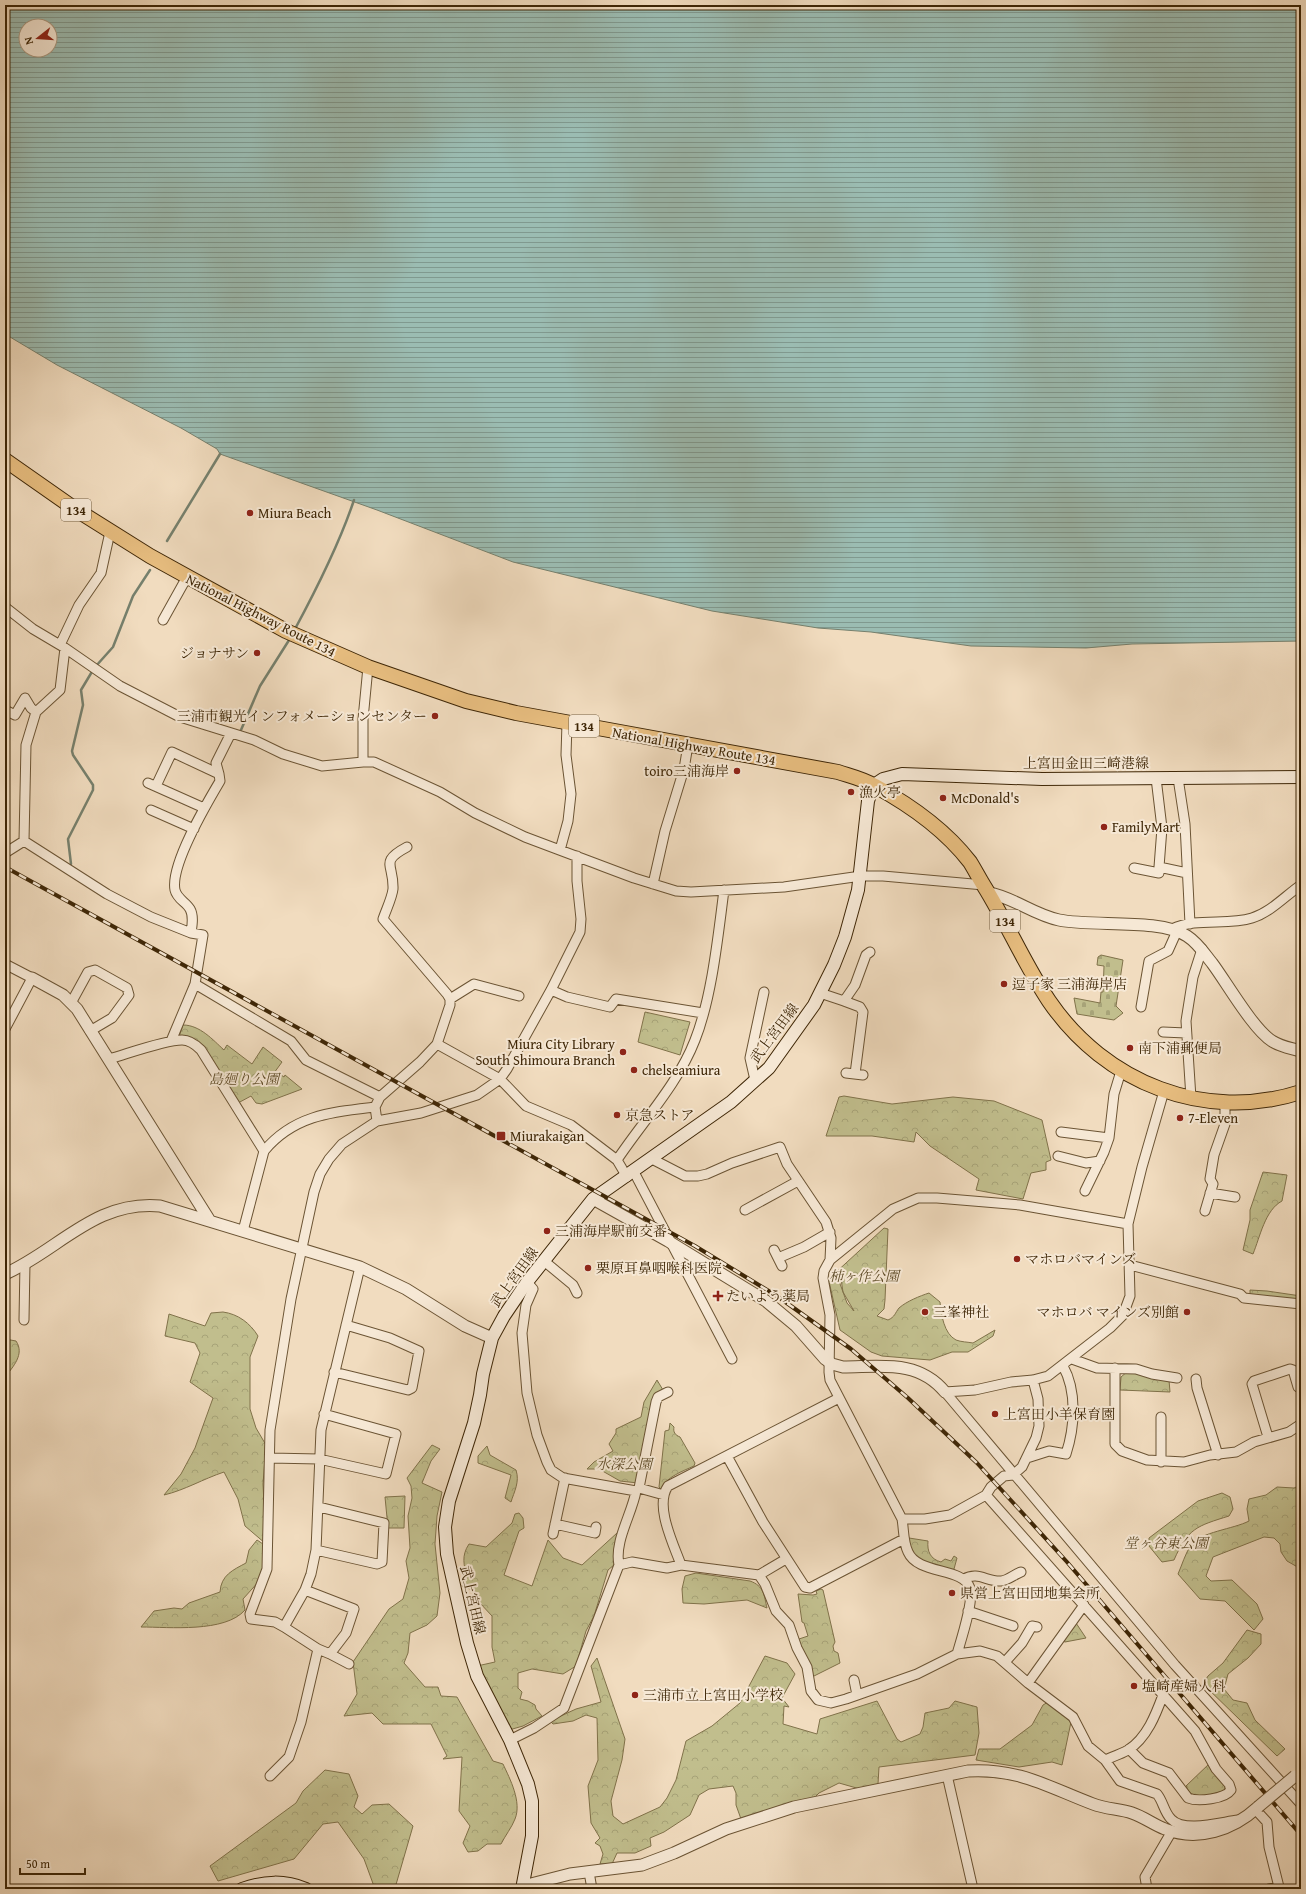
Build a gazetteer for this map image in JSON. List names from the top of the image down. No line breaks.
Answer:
{"streets":{"highway":["134","National Highway Route 134"],"main road":["上宮田金田三崎港線","武上宮田線"]},"crossings":[["National Highway Route 134","上宮田金田三崎港線"],["National Highway Route 134","武上宮田線"],["上宮田金田三崎港線","武上宮田線"]],"parks":["島廻り公園","柿ヶ作公園","水深公園","堂ヶ谷東公園"],"places":{"other":["Miura Beach","ジョナサン","三浦市観光インフォメーションセンター","toiro三浦海岸","漁火亭","McDonald's","FamilyMart","逗子家 三浦海岸店","南下浦郵便局","Miura City Library South Shimoura Branch","chelseamiura","京急ストア","7-Eleven","三浦海岸駅前交番","マホロバマインズ","栗原耳鼻咽喉科医院","三峯神社","マホロバ マインズ別館","上宮田小羊保育園","県営上宮田団地集会所","塩崎産婦人科","三浦市立上宮田小学校"],"transit":["Miurakaigan"],"health":["たいよう薬局"]},"scale_bar":"50 m","north":"left"}
